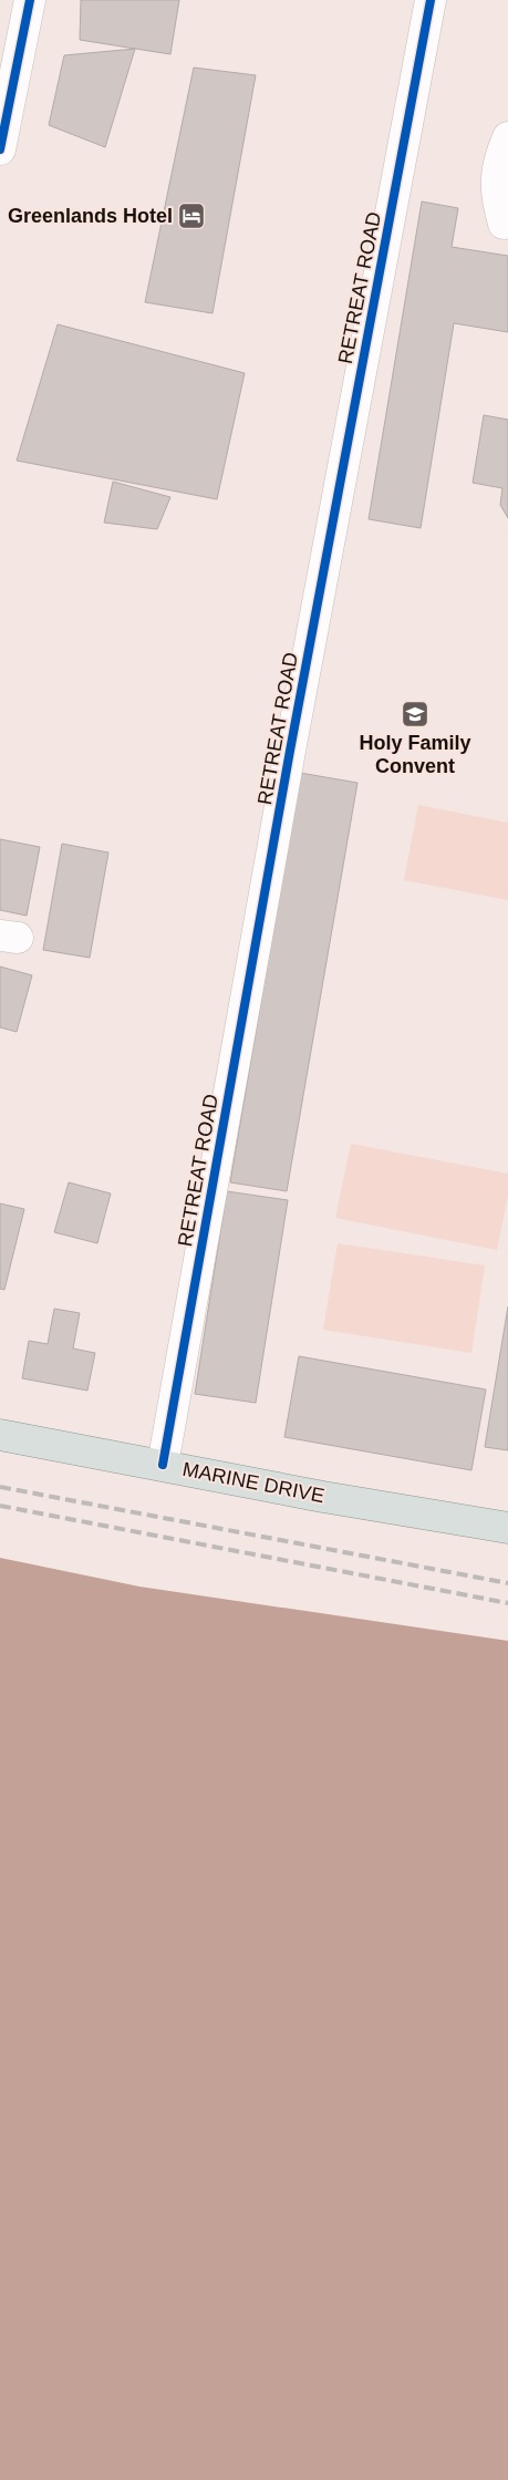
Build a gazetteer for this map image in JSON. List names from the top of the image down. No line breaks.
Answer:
{"streets":{"main road":["MARINE DRIVE"],"street":["RETREAT ROAD"]},"crossings":[["RETREAT ROAD","MARINE DRIVE"]],"places":{"hotel":["Greenlands Hotel"],"school or university":["Holy Family Convent"]}}
